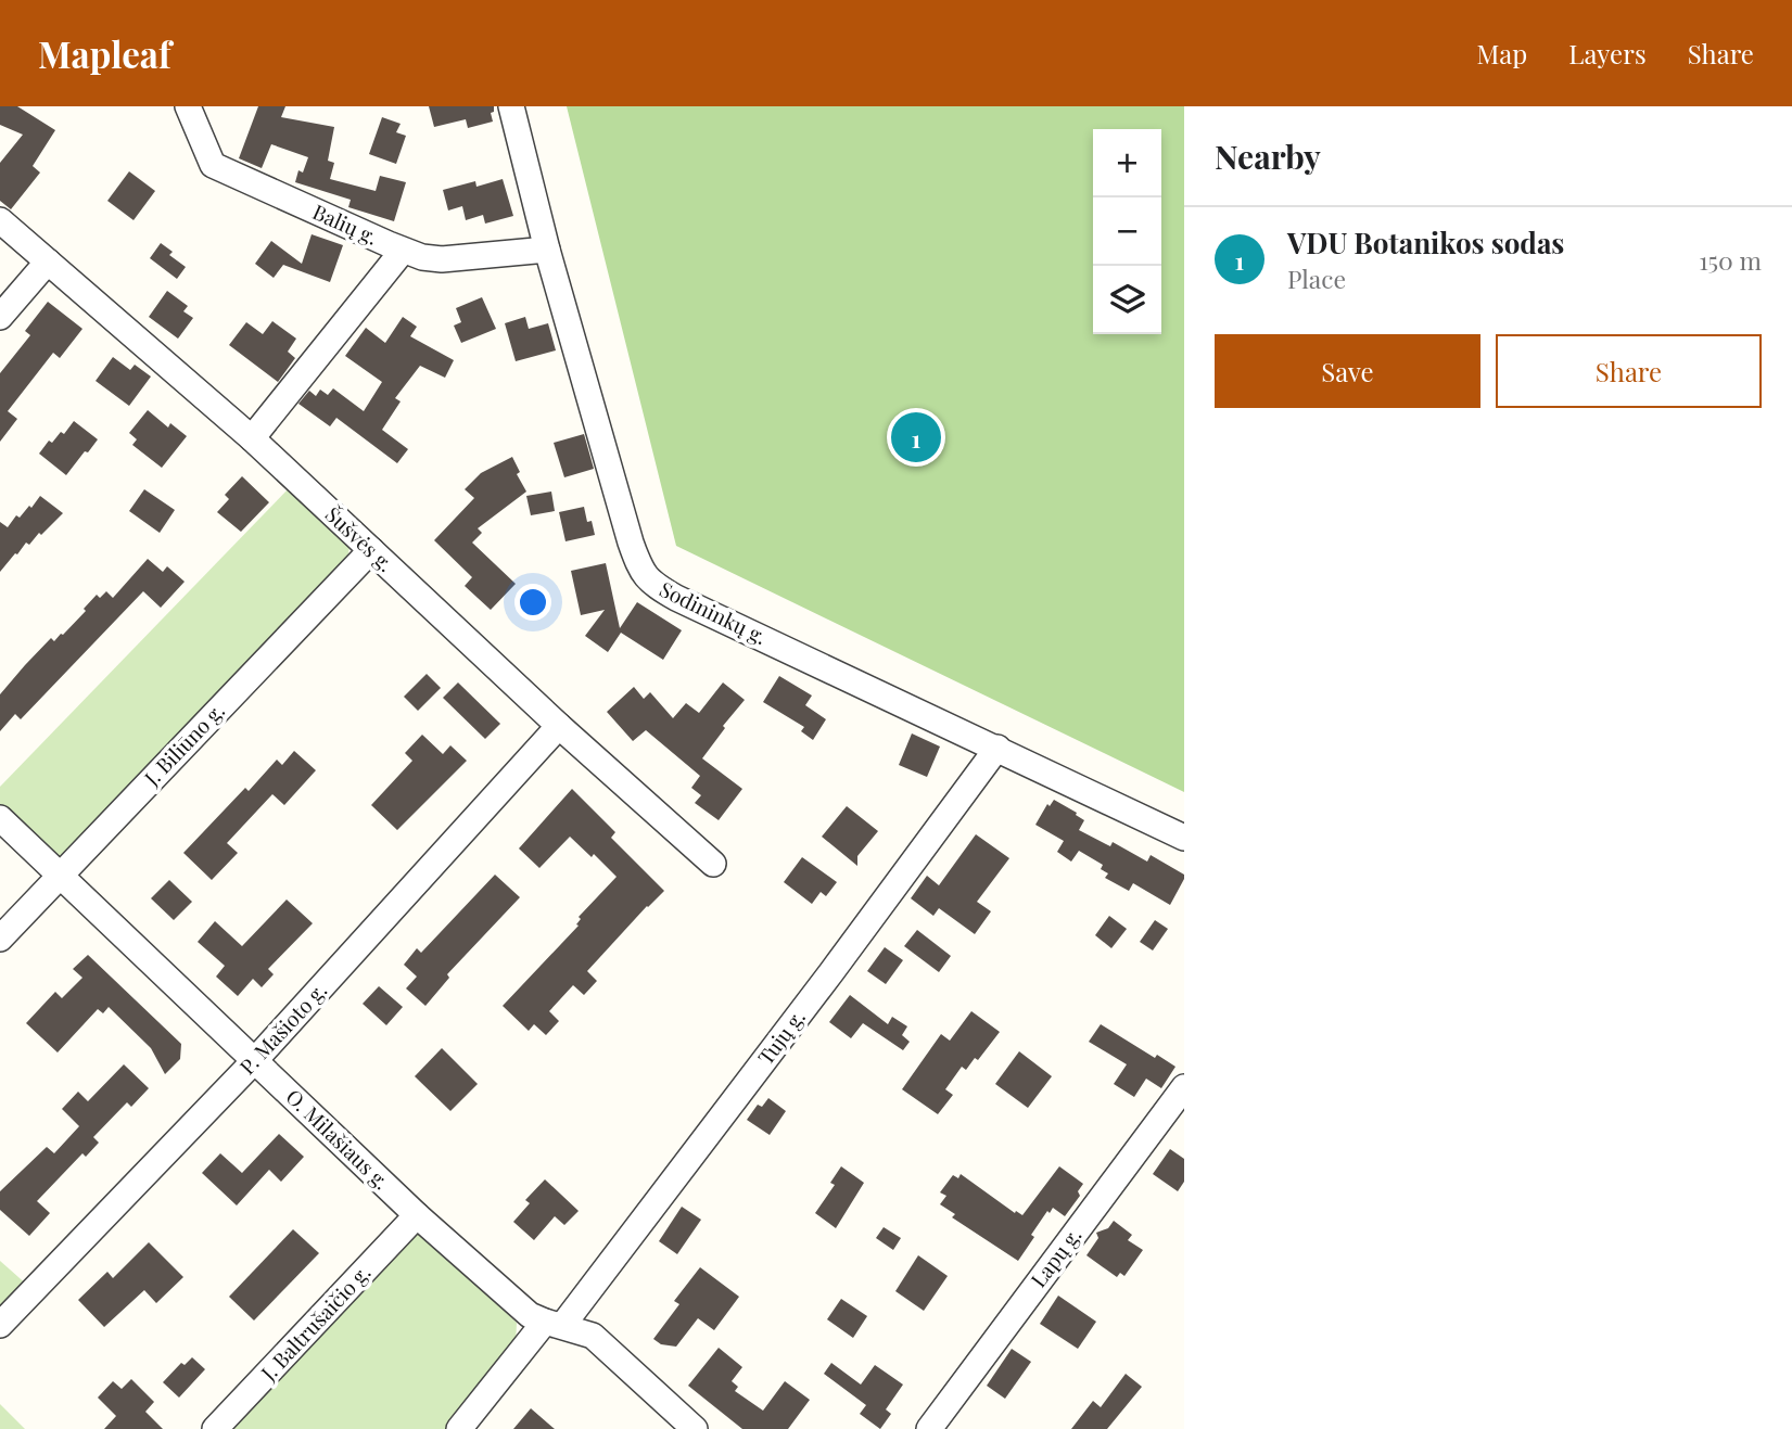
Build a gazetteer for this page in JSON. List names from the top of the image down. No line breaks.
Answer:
{"streets":{"street":["Balių g.","Šušvės g.","Sodininkų g.","J. Biliūno g.","P. Mašioto g.","Tujų g.","O. Milašiaus g.","Lapų g.","J. Baltrušaičio g."]},"crossings":[["Balių g.","Sodininkų g."],["Šušvės g.","J. Biliūno g."],["Šušvės g.","P. Mašioto g."],["Sodininkų g.","Tujų g."],["J. Biliūno g.","O. Milašiaus g."],["P. Mašioto g.","O. Milašiaus g."],["Tujų g.","O. Milašiaus g."],["O. Milašiaus g.","J. Baltrušaičio g."]],"page":{"header":"Mapleaf","nav":["Map","Layers","Share"],"heading":"Nearby","map_buttons":["+","−"],"list":[{"mark":"1","name":"VDU Botanikos sodas","note":"Place","value":"150 m"}],"buttons":["Save","Share"],"pins":"1"}}
